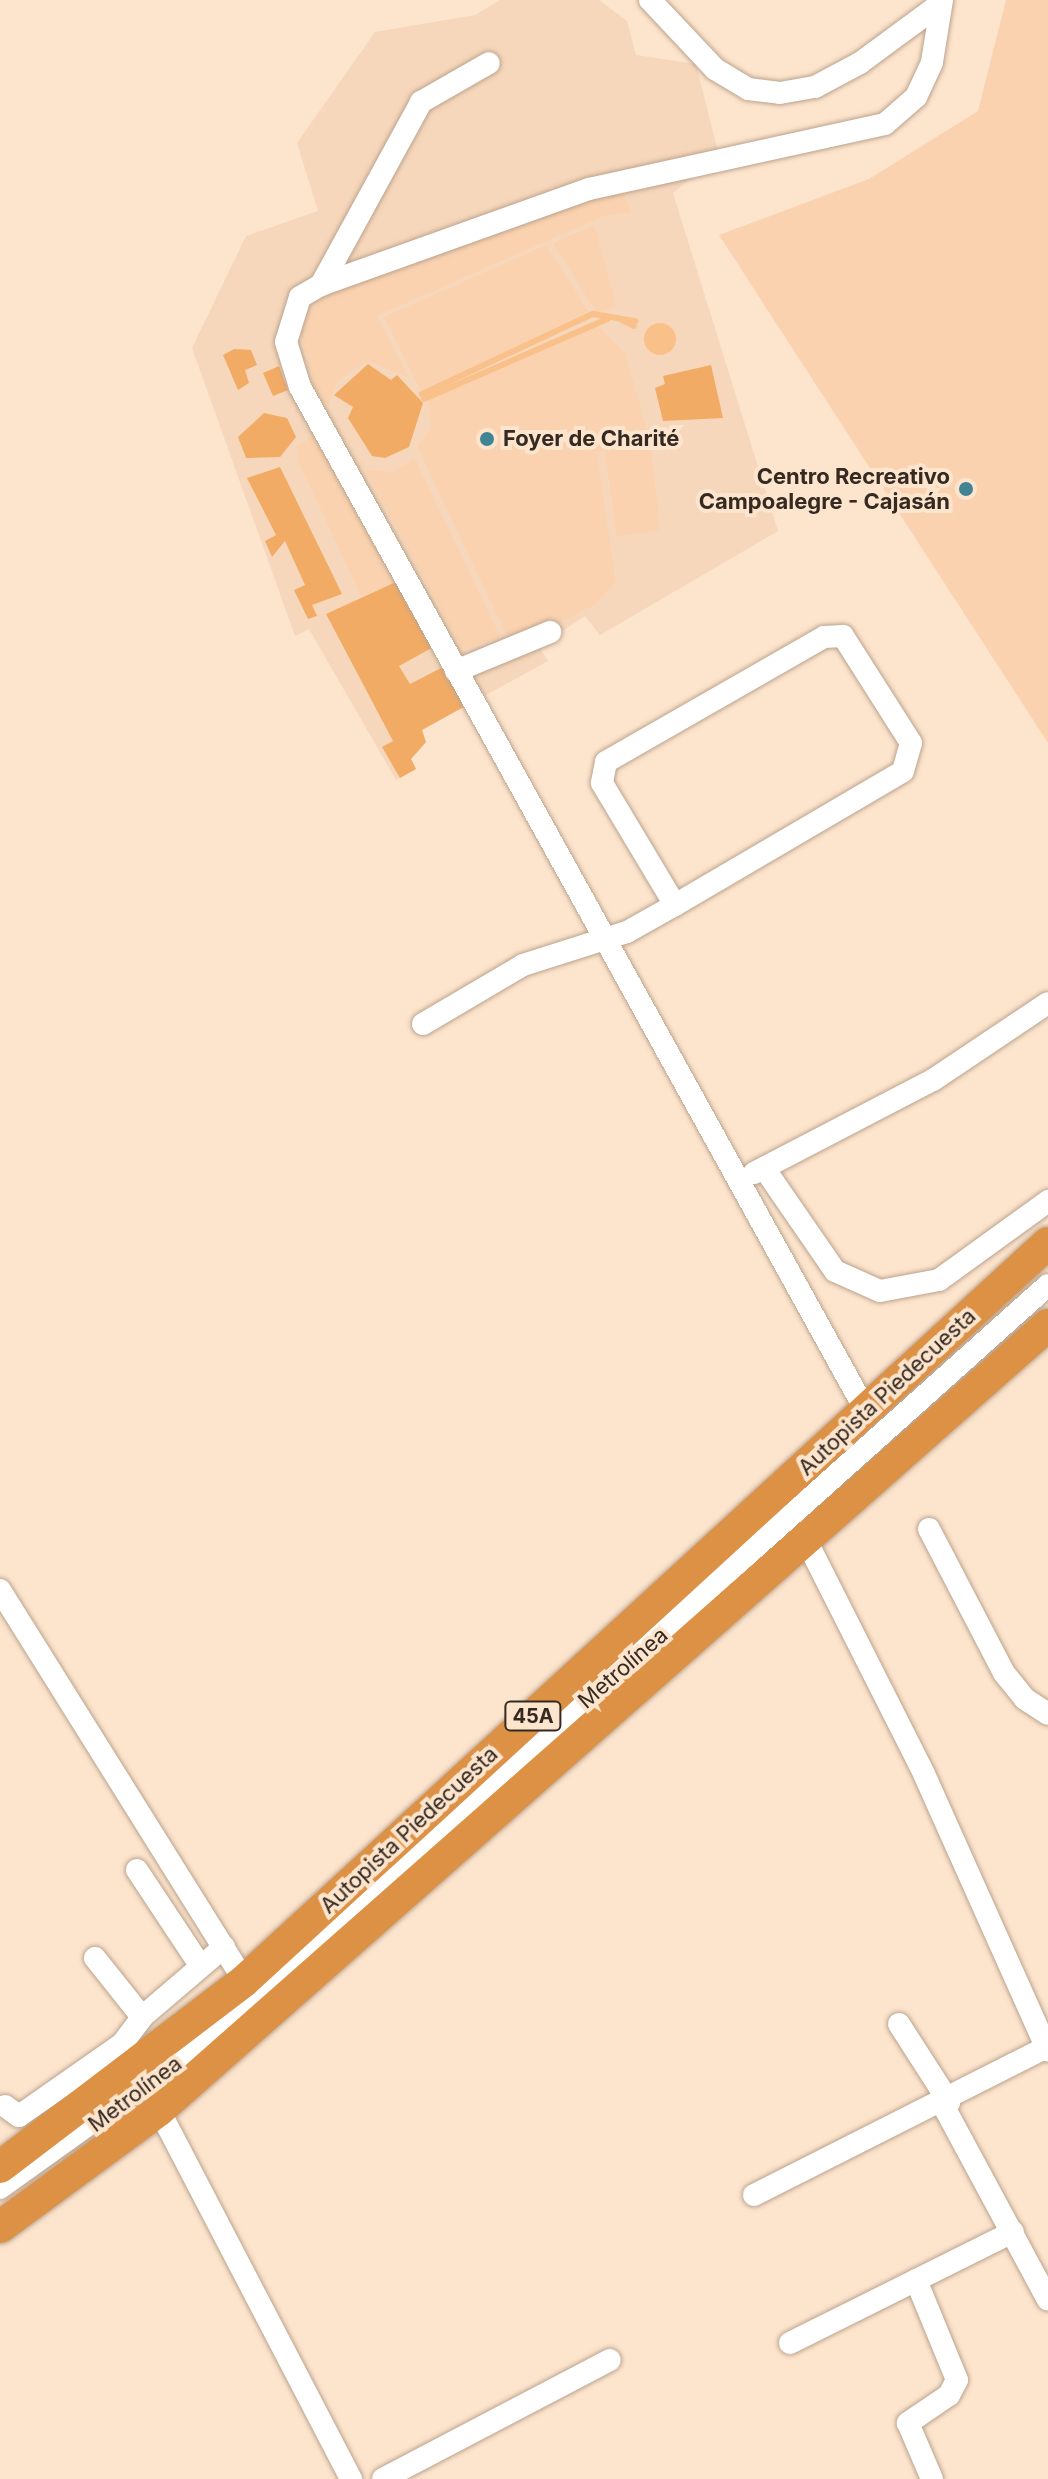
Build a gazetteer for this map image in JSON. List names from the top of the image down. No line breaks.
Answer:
{"streets":{"highway":["Autopista Piedecuesta","45A"],"street":["Metrolínea"]},"places":["Foyer de Charité","Centro Recreativo Campoalegre - Cajasán"]}
